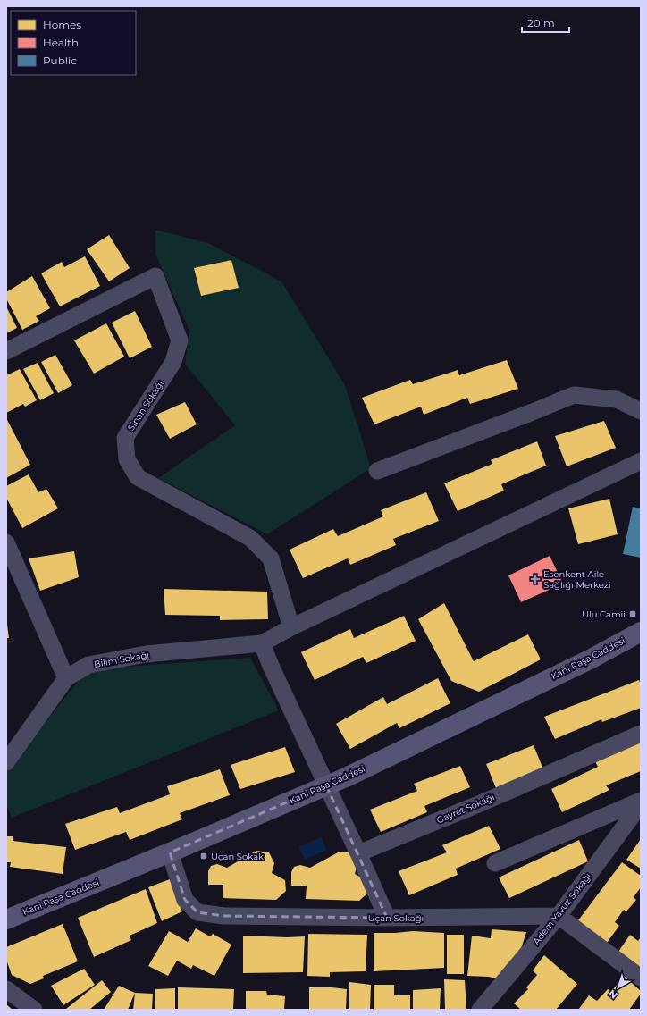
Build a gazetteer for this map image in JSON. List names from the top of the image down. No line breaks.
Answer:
{"streets":{"street":["Sinan Sokağı","Kani Paşa Caddesi","Bilim Sokağı","Gayret Sokağı","Adem Yavuz Sokağı","Uçan Sokağı"]},"crossings":[["Kani Paşa Caddesi","Uçan Sokağı"],["Adem Yavuz Sokağı","Uçan Sokağı"]],"places":{"health":["Esenkent Aile Sağlığı Merkezi"],"transit":["Ulu Camii","Uçan Sokak"]},"legend":["Homes","Health","Public"],"scale_bar":"20 m","north":"bottom left"}
